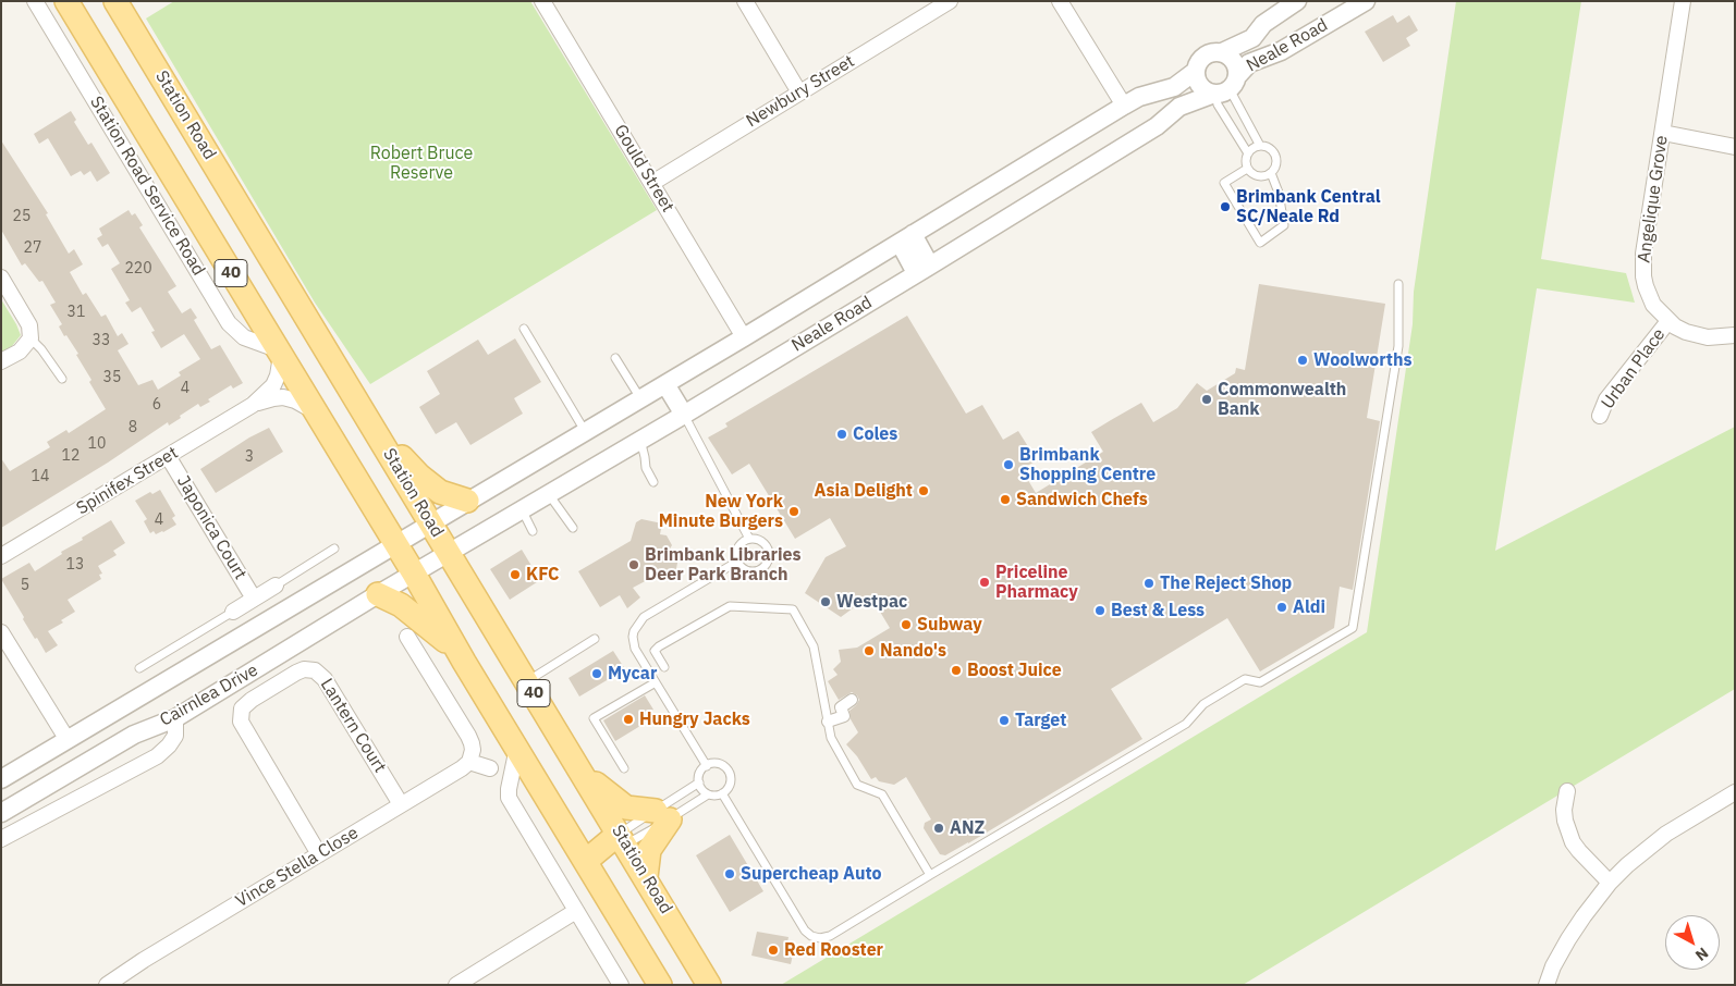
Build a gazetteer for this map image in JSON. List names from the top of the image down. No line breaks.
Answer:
{"streets":{"main road":["Station Road","40"],"street":["Neale Road","Newbury Street","Gould Street","Station Road Service Road","Angelique Grove","Urban Place","Spinifex Street","Japonica Court","Cairnlea Drive","Lantern Court","Vince Stella Close"]},"crossings":[["Neale Road","Station Road"],["Neale Road","Gould Street"],["Neale Road","40"],["Neale Road","Cairnlea Drive"],["Newbury Street","Gould Street"],["Station Road","Cairnlea Drive"],["Station Road Service Road","40"],["Station Road Service Road","Spinifex Street"],["Angelique Grove","Urban Place"],["40","Spinifex Street"],["40","Cairnlea Drive"],["Spinifex Street","Japonica Court"],["Lantern Court","Vince Stella Close"]],"parks":["Robert Bruce Reserve"],"places":["Brimbank Central SC/Neale Rd","Woolworths","Commonwealth Bank","Coles","Brimbank Shopping Centre","Asia Delight","Sandwich Chefs","New York Minute Burgers","Brimbank Libraries Deer Park Branch","KFC","Priceline Pharmacy","The Reject Shop","Westpac","Aldi","Best & Less","Subway","Nando's","Boost Juice","Mycar","Hungry Jacks","Target","ANZ","Supercheap Auto","Red Rooster"],"house_numbers":["25","27","220","31","33","35","4","6","8","10","12","3","14","4","13","5"],"north":"bottom right"}
